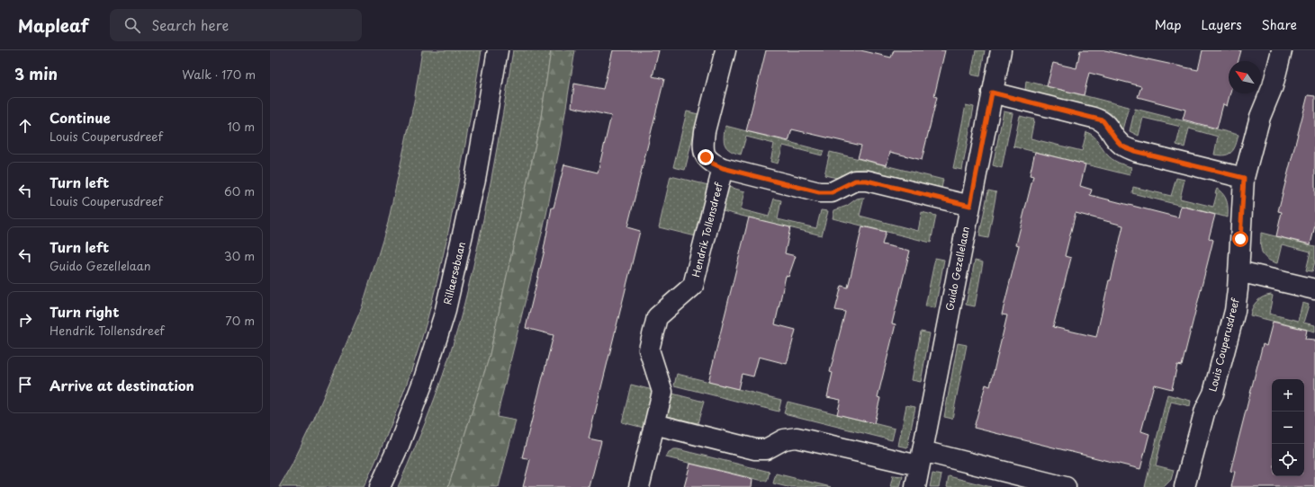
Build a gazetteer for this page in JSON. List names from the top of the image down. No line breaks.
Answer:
{"streets":{"street":["Hendrik Tollensdreef","Guido Gezellelaan","Rillaersebaan","Louis Couperusdreef"]},"north":"top left","page":{"header":"Mapleaf","search":"Search here","nav":["Map","Layers","Share"],"heading":["3 min","Walk · 170 m"],"list":[["Continue","Louis Couperusdreef","10 m"],["Turn left","Louis Couperusdreef","60 m"],["Turn left","Guido Gezellelaan","30 m"],["Turn right","Hendrik Tollensdreef","70 m"],"Arrive at destination"],"map_buttons":["+","−"]}}
